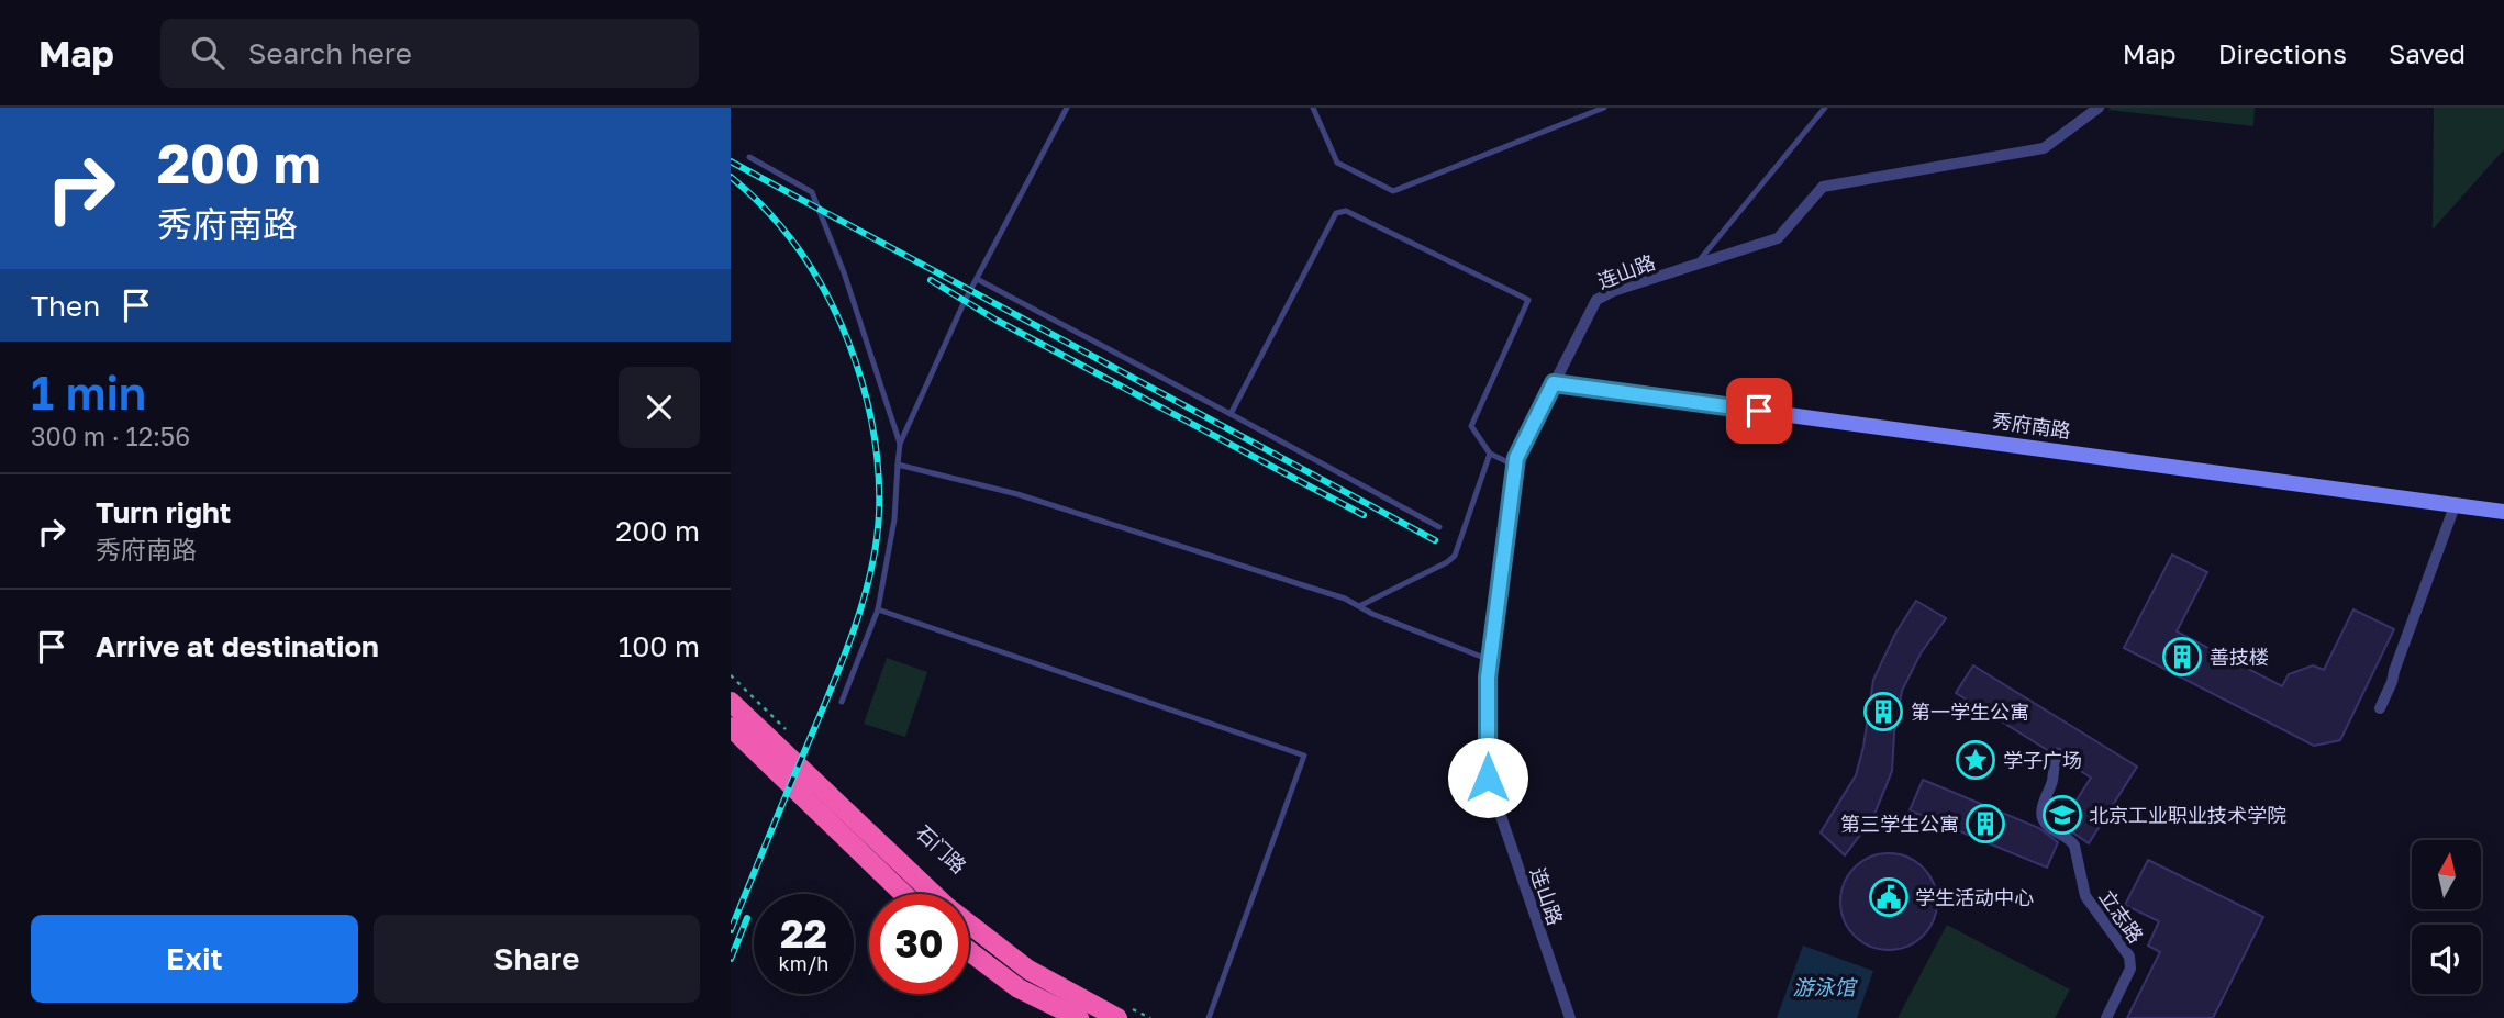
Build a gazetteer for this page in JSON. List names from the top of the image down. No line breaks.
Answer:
{"streets":{"highway":["石门路"],"street":["连山路","秀府南路","立志路"]},"crossings":[["连山路","秀府南路"]],"water":["游泳馆"],"places":{"building":["善技楼","第一学生公寓","第三学生公寓"],"place":["学子广场"],"school or university":["北京工业职业技术学院"],"public building":["学生活动中心"]},"north":"top","page":{"header":"Map","search":"Search here","nav":["Map","Directions","Saved"],"turn":["200 m","秀府南路"],"then":"Then","heading":["1 min","300 m · 12:56"],"list":[{"name":"Turn right","note":"秀府南路","value":"200 m"},{"name":"Arrive at destination","value":"100 m"}],"speed":"22 km/h","limit":"30","buttons":["Exit","Share"]}}
